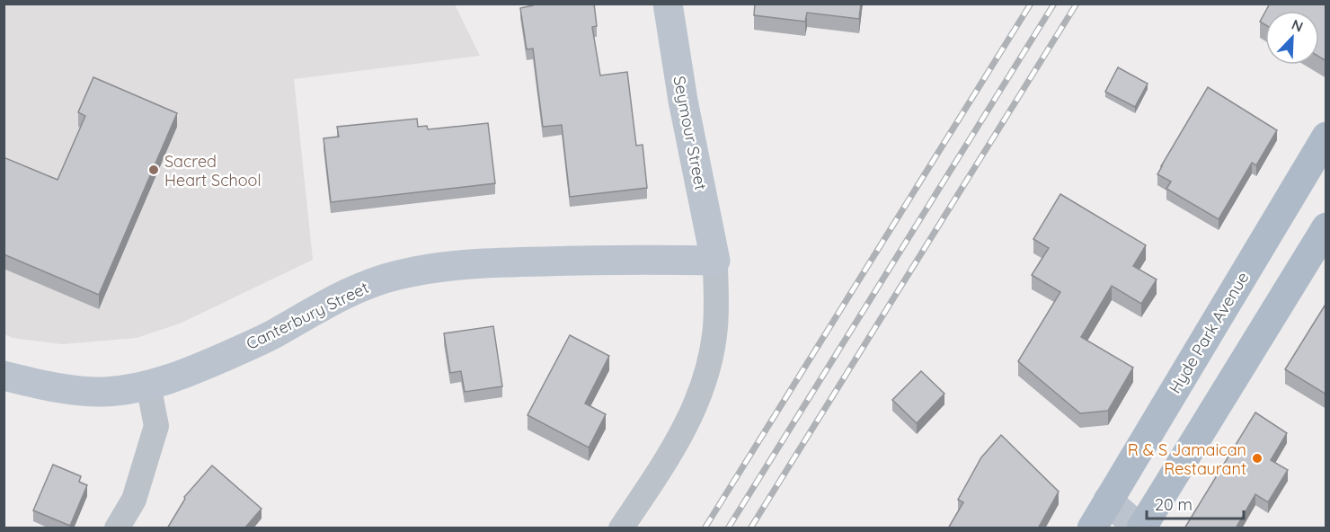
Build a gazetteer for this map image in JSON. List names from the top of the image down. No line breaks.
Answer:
{"streets":{"main road":["Hyde Park Avenue"],"street":["Seymour Street","Canterbury Street"]},"crossings":[["Seymour Street","Canterbury Street"]],"places":["Sacred Heart School","R & S Jamaican Restaurant"],"scale_bar":"20 m","north":"top right"}
